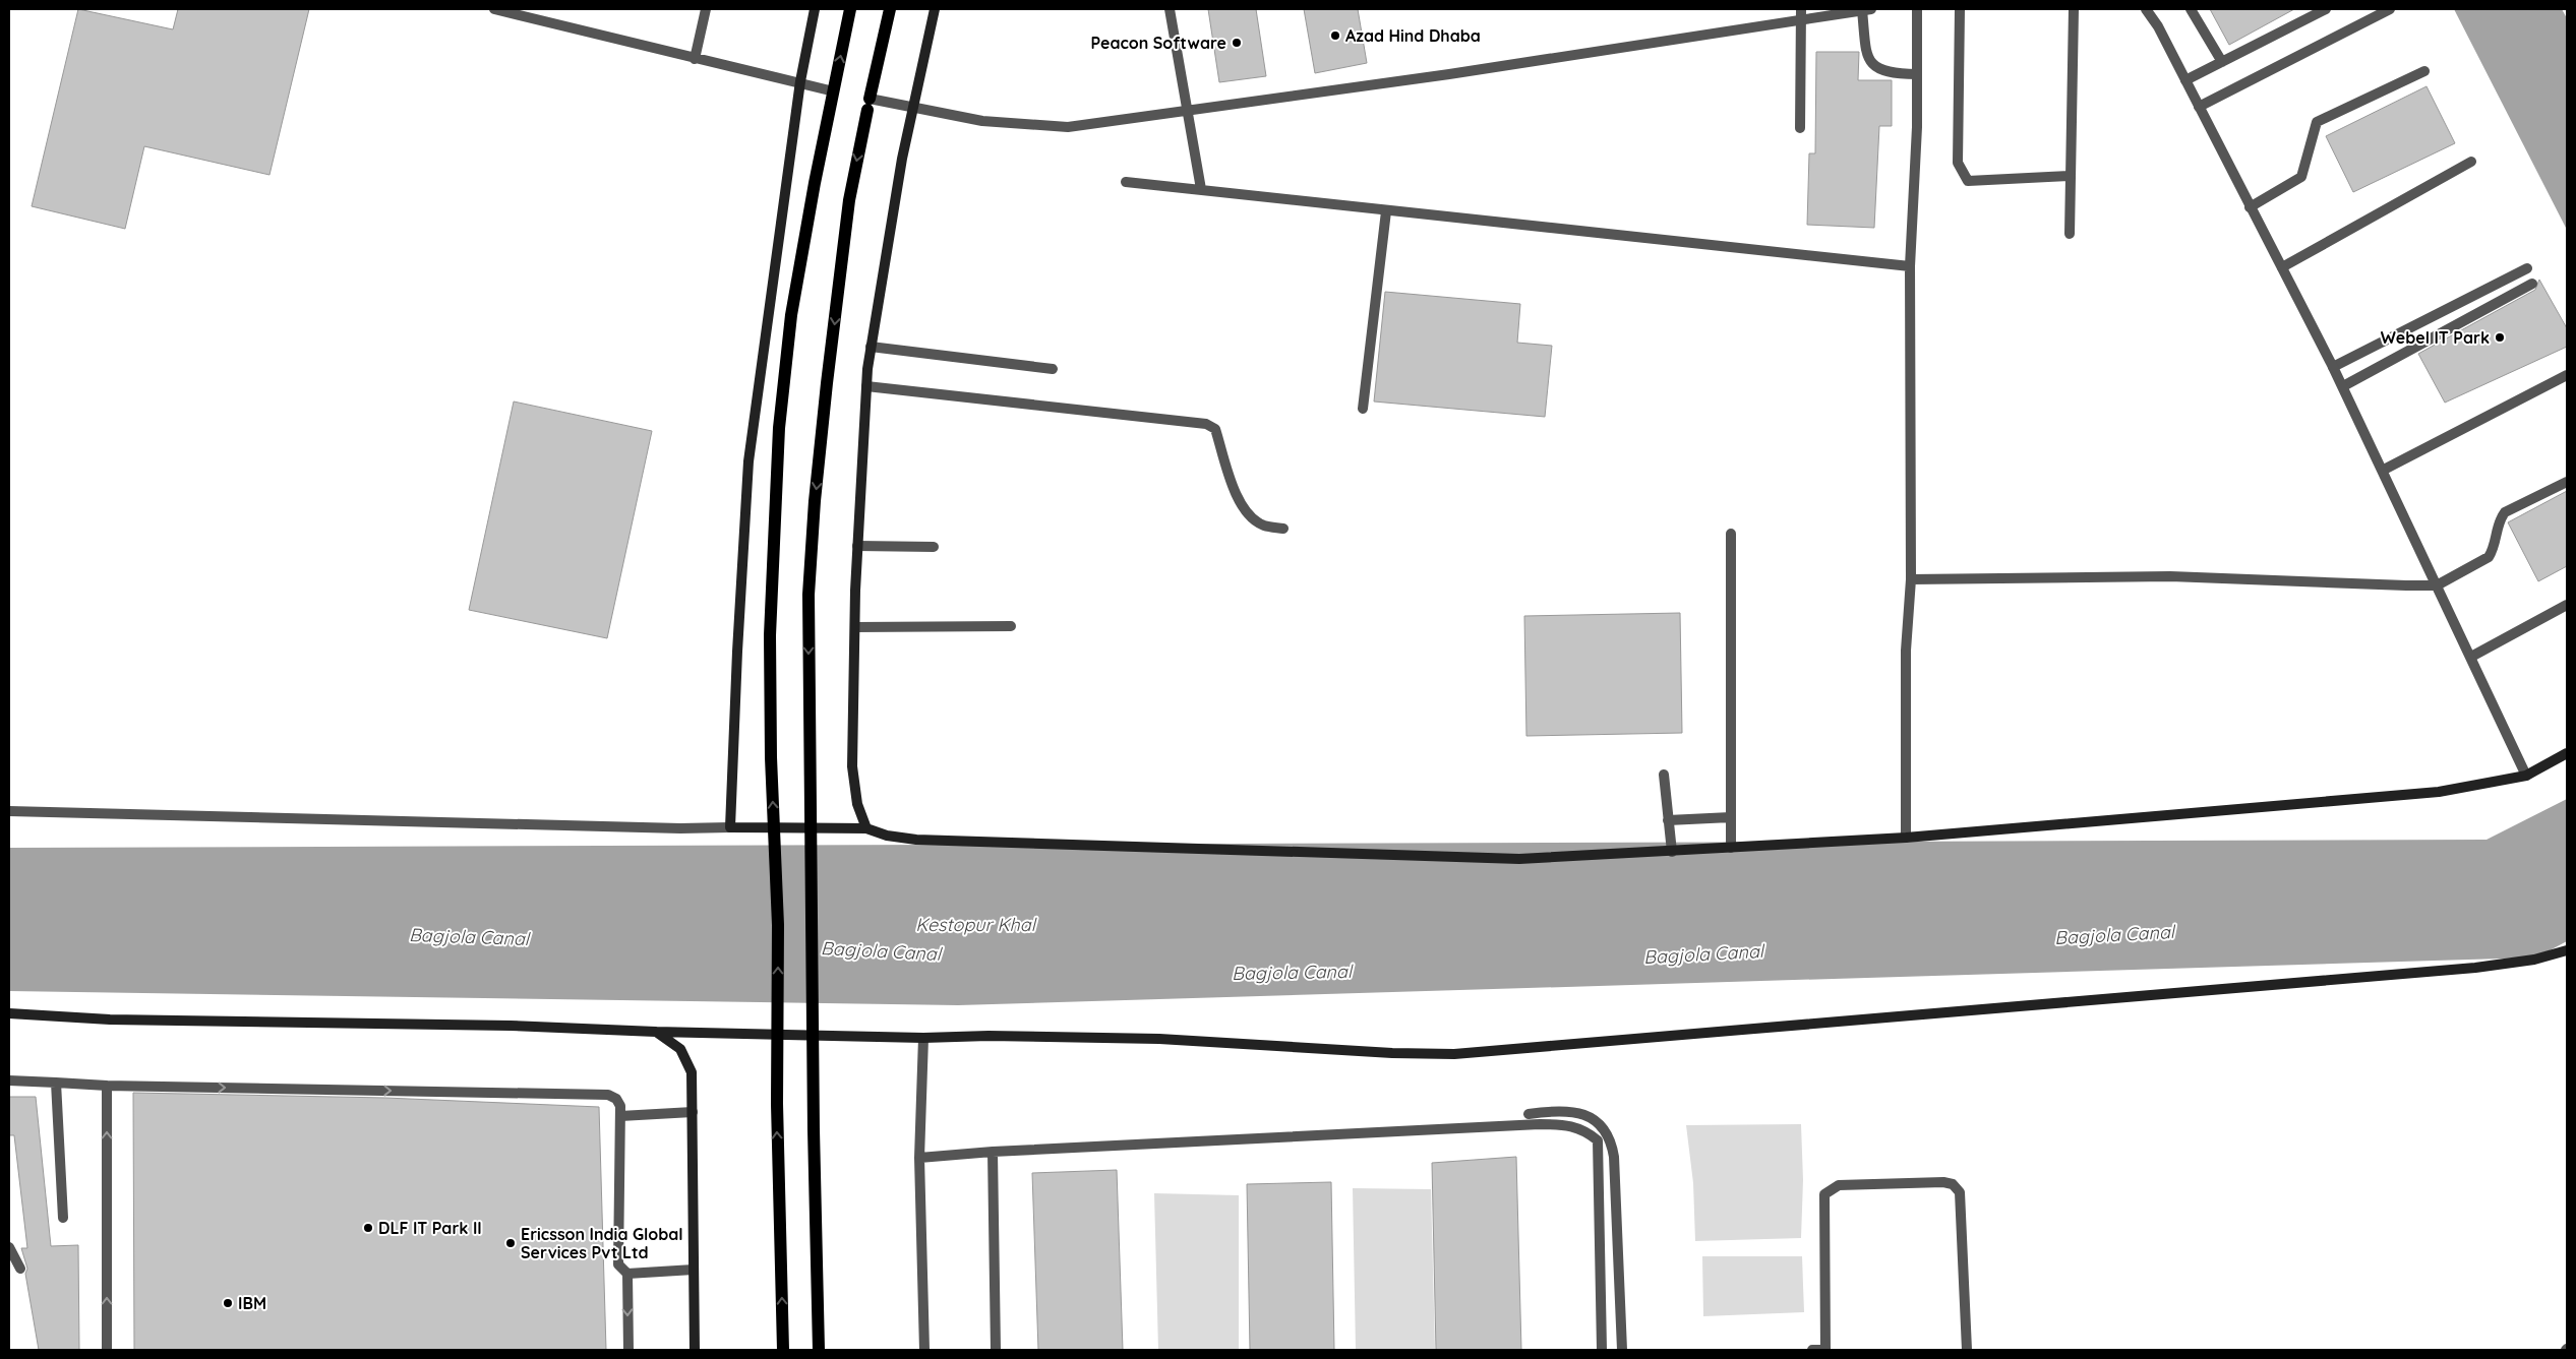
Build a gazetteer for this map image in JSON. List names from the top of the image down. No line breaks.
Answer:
{"water":["Kestopur Khal","Bagjola Canal"],"places":["Azad Hind Dhaba","Peacon Software","Webel IT Park","DLF IT Park II","Ericsson India Global Services Pvt Ltd","IBM"]}
